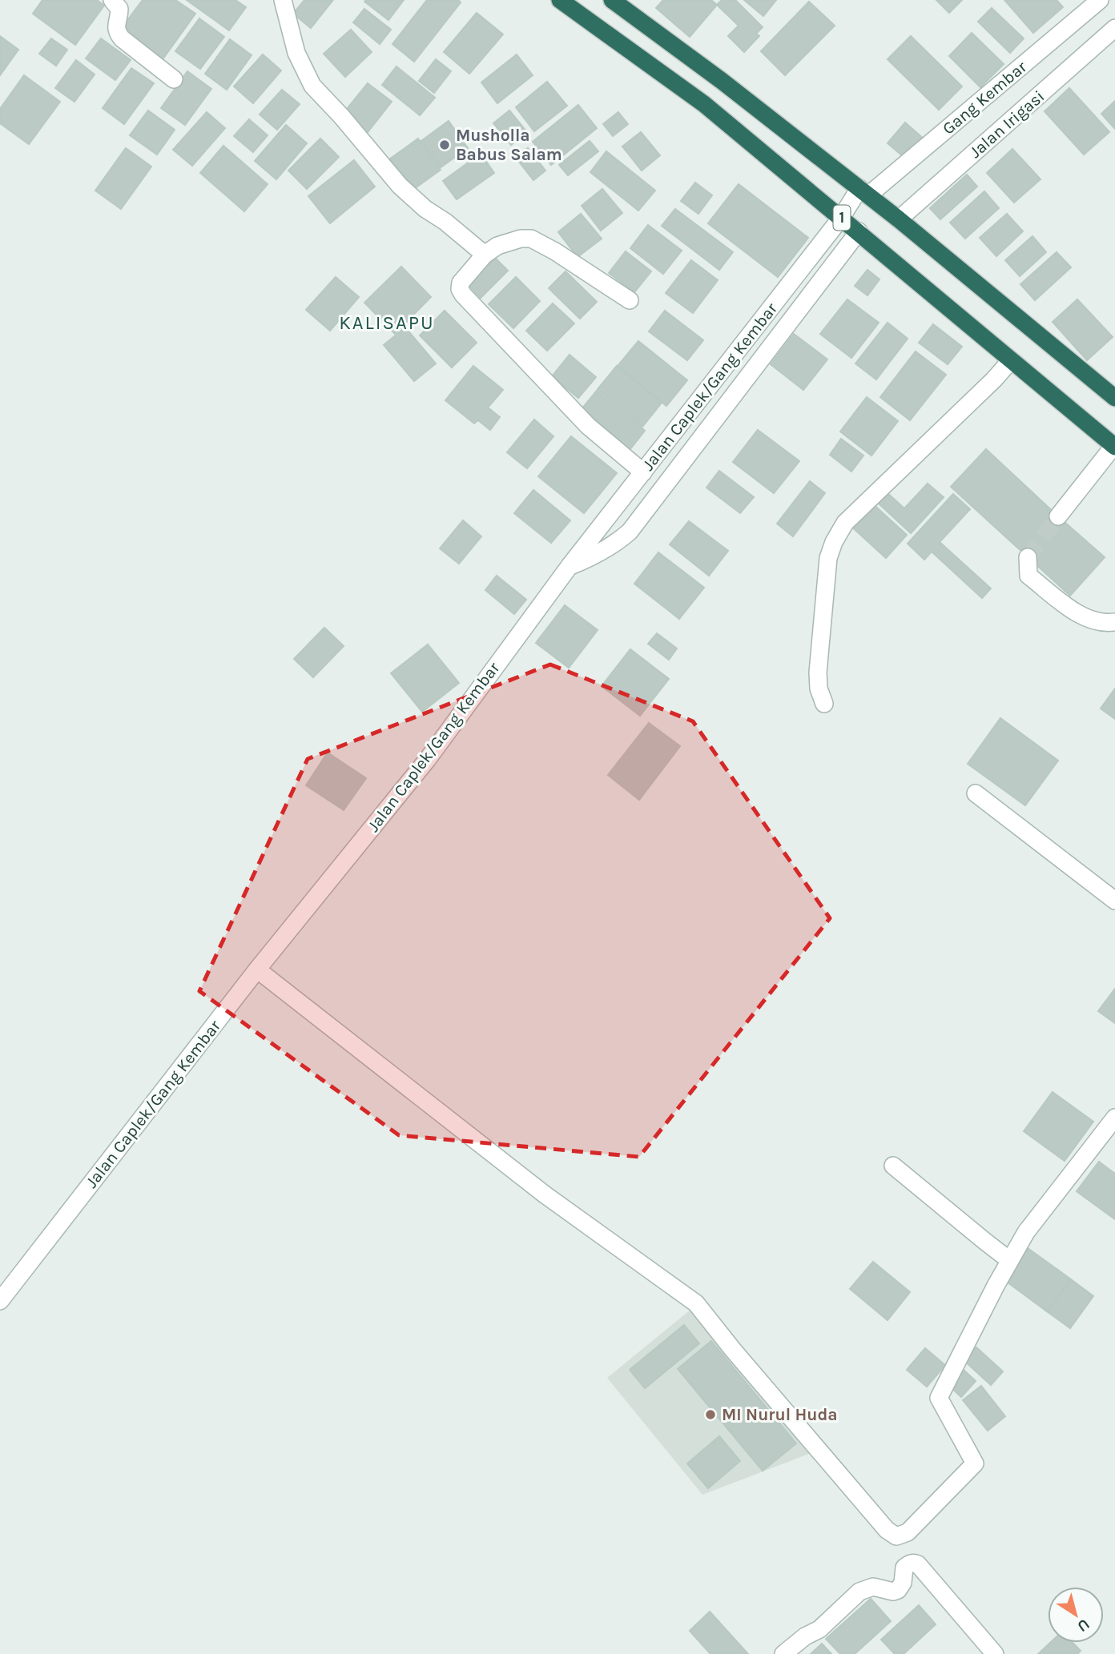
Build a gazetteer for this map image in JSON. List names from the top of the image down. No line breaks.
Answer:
{"streets":{"highway":["1"],"street":["Gang Kembar","Jalan Irigasi","Jalan Caplek/Gang Kembar"]},"crossings":[["Gang Kembar","1"],["Gang Kembar","Jalan Caplek/Gang Kembar"],["Jalan Irigasi","1"],["1","Jalan Caplek/Gang Kembar"]],"districts":["KALISAPU"],"places":["Musholla Babus Salam","MI Nurul Huda"],"north":"bottom right"}
